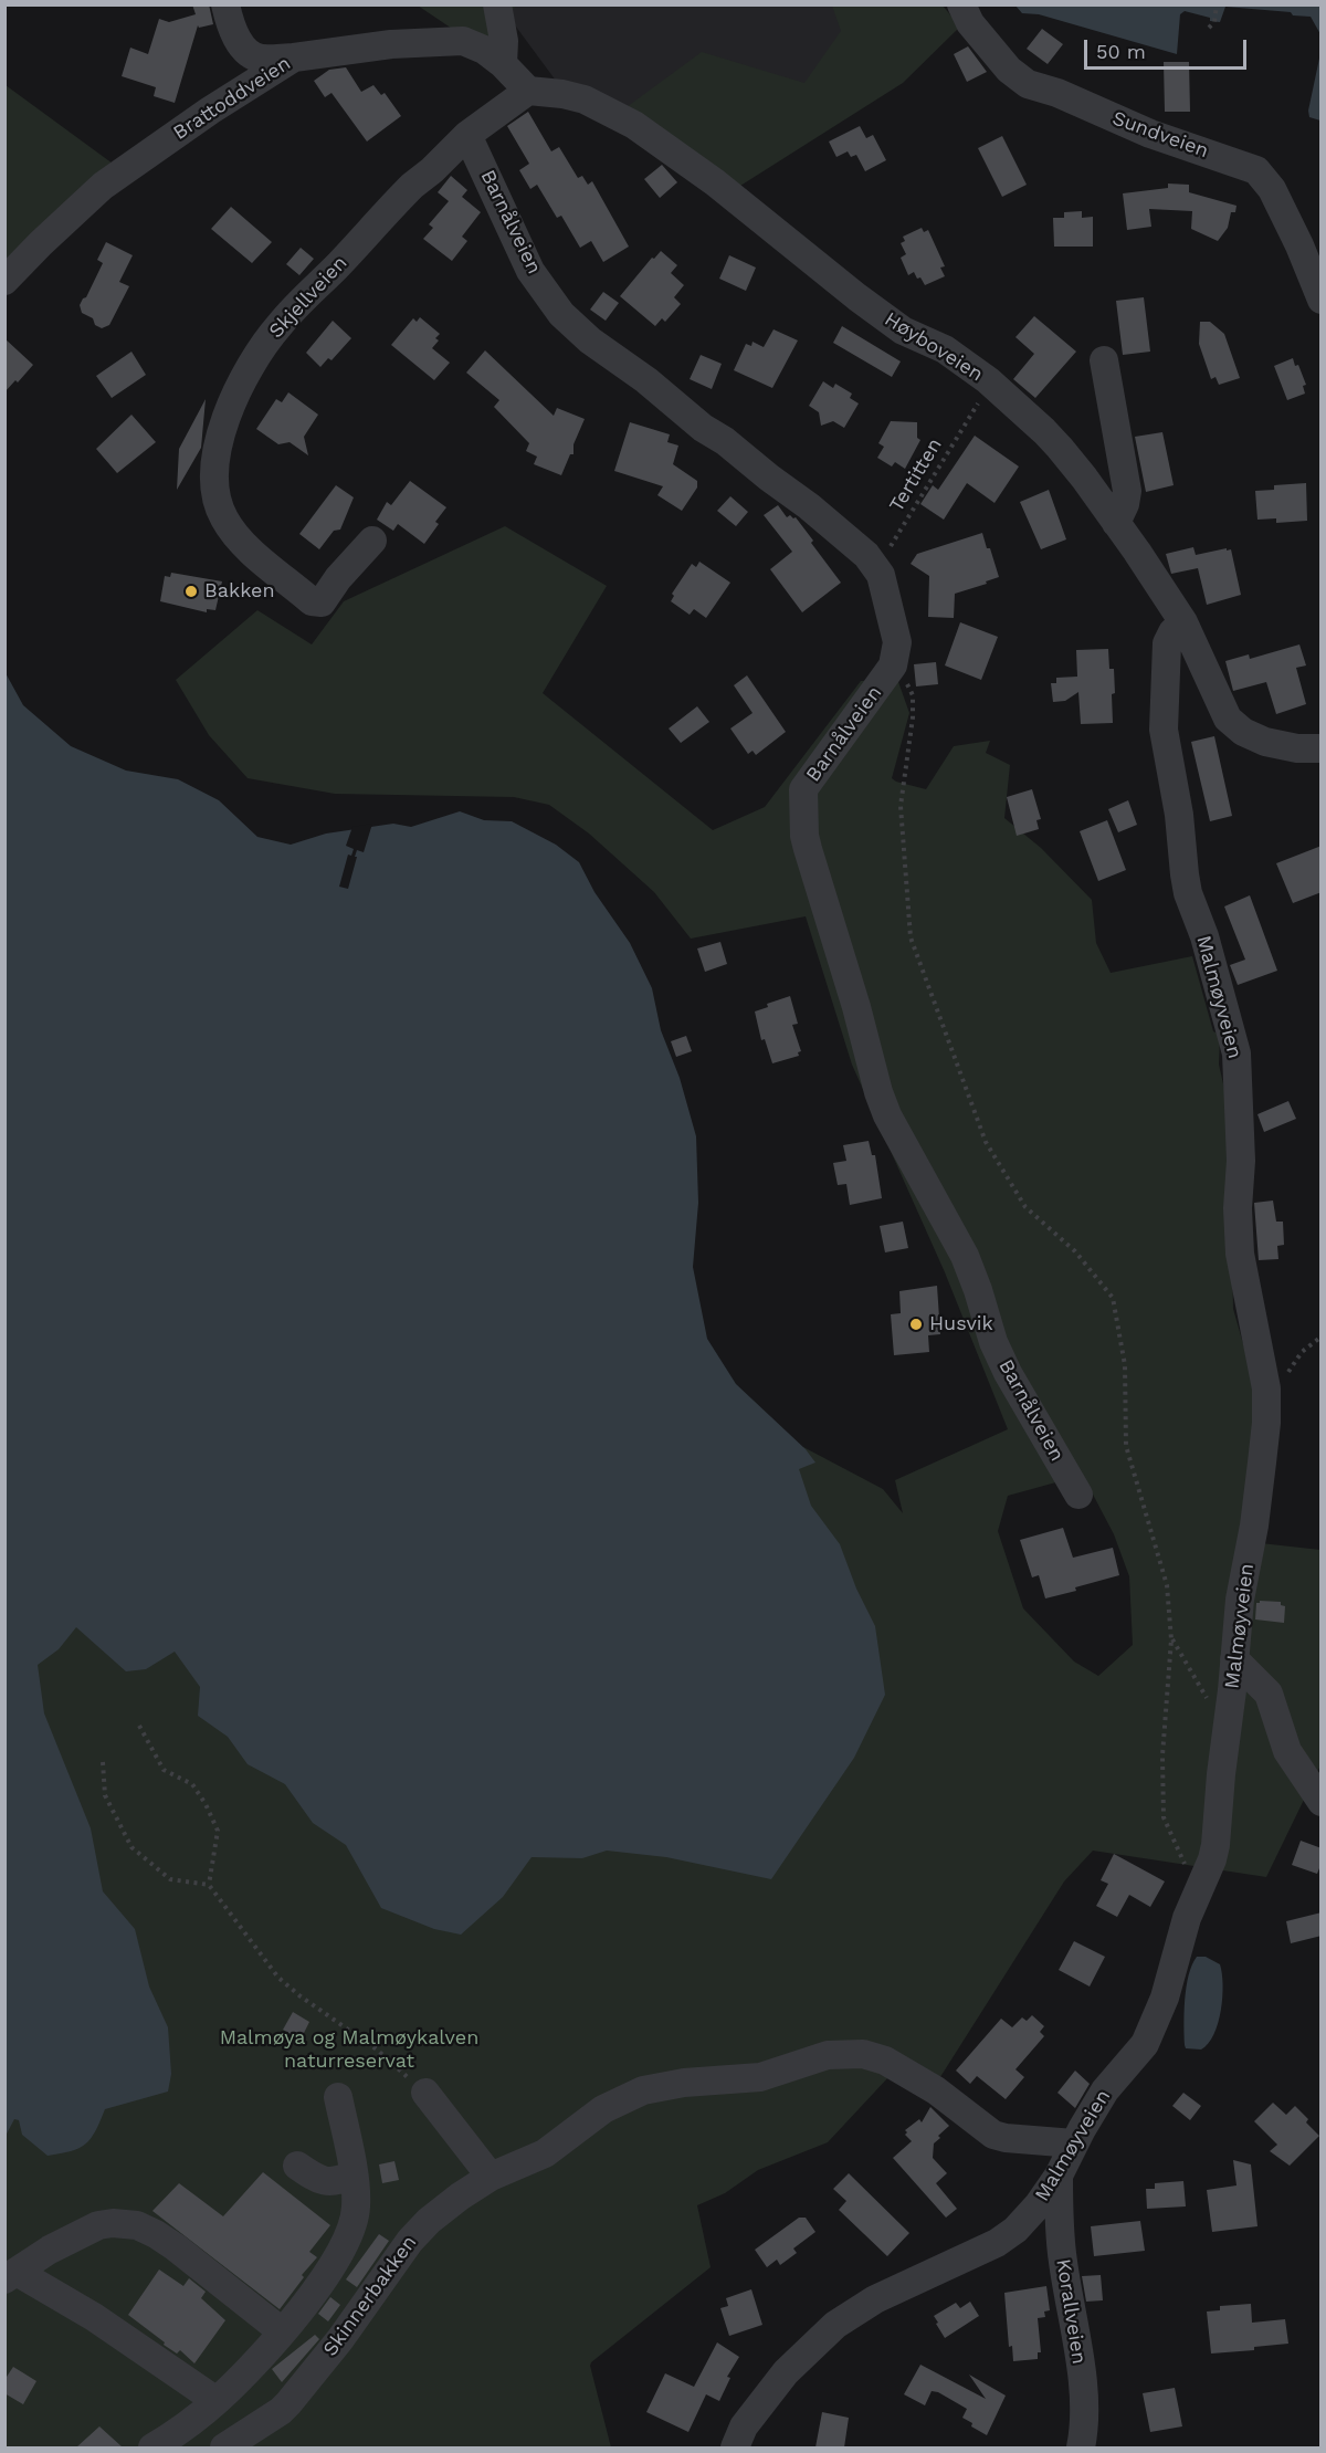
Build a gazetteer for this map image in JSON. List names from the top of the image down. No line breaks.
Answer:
{"streets":{"street":["Brattoddveien","Sundveien","Barnålveien","Skjellveien","Høyboveien","Malmøyveien","Skinnerbakken","Korallveien"],"path":["Tertitten"]},"crossings":[["Barnålveien","Skjellveien"],["Barnålveien","Tertitten"],["Skjellveien","Høyboveien"],["Høyboveien","Malmøyveien"],["Malmøyveien","Skinnerbakken"],["Malmøyveien","Korallveien"]],"parks":["Malmøya og Malmøykalven naturreservat"],"places":["Bakken","Husvik"],"scale_bar":"50 m"}
